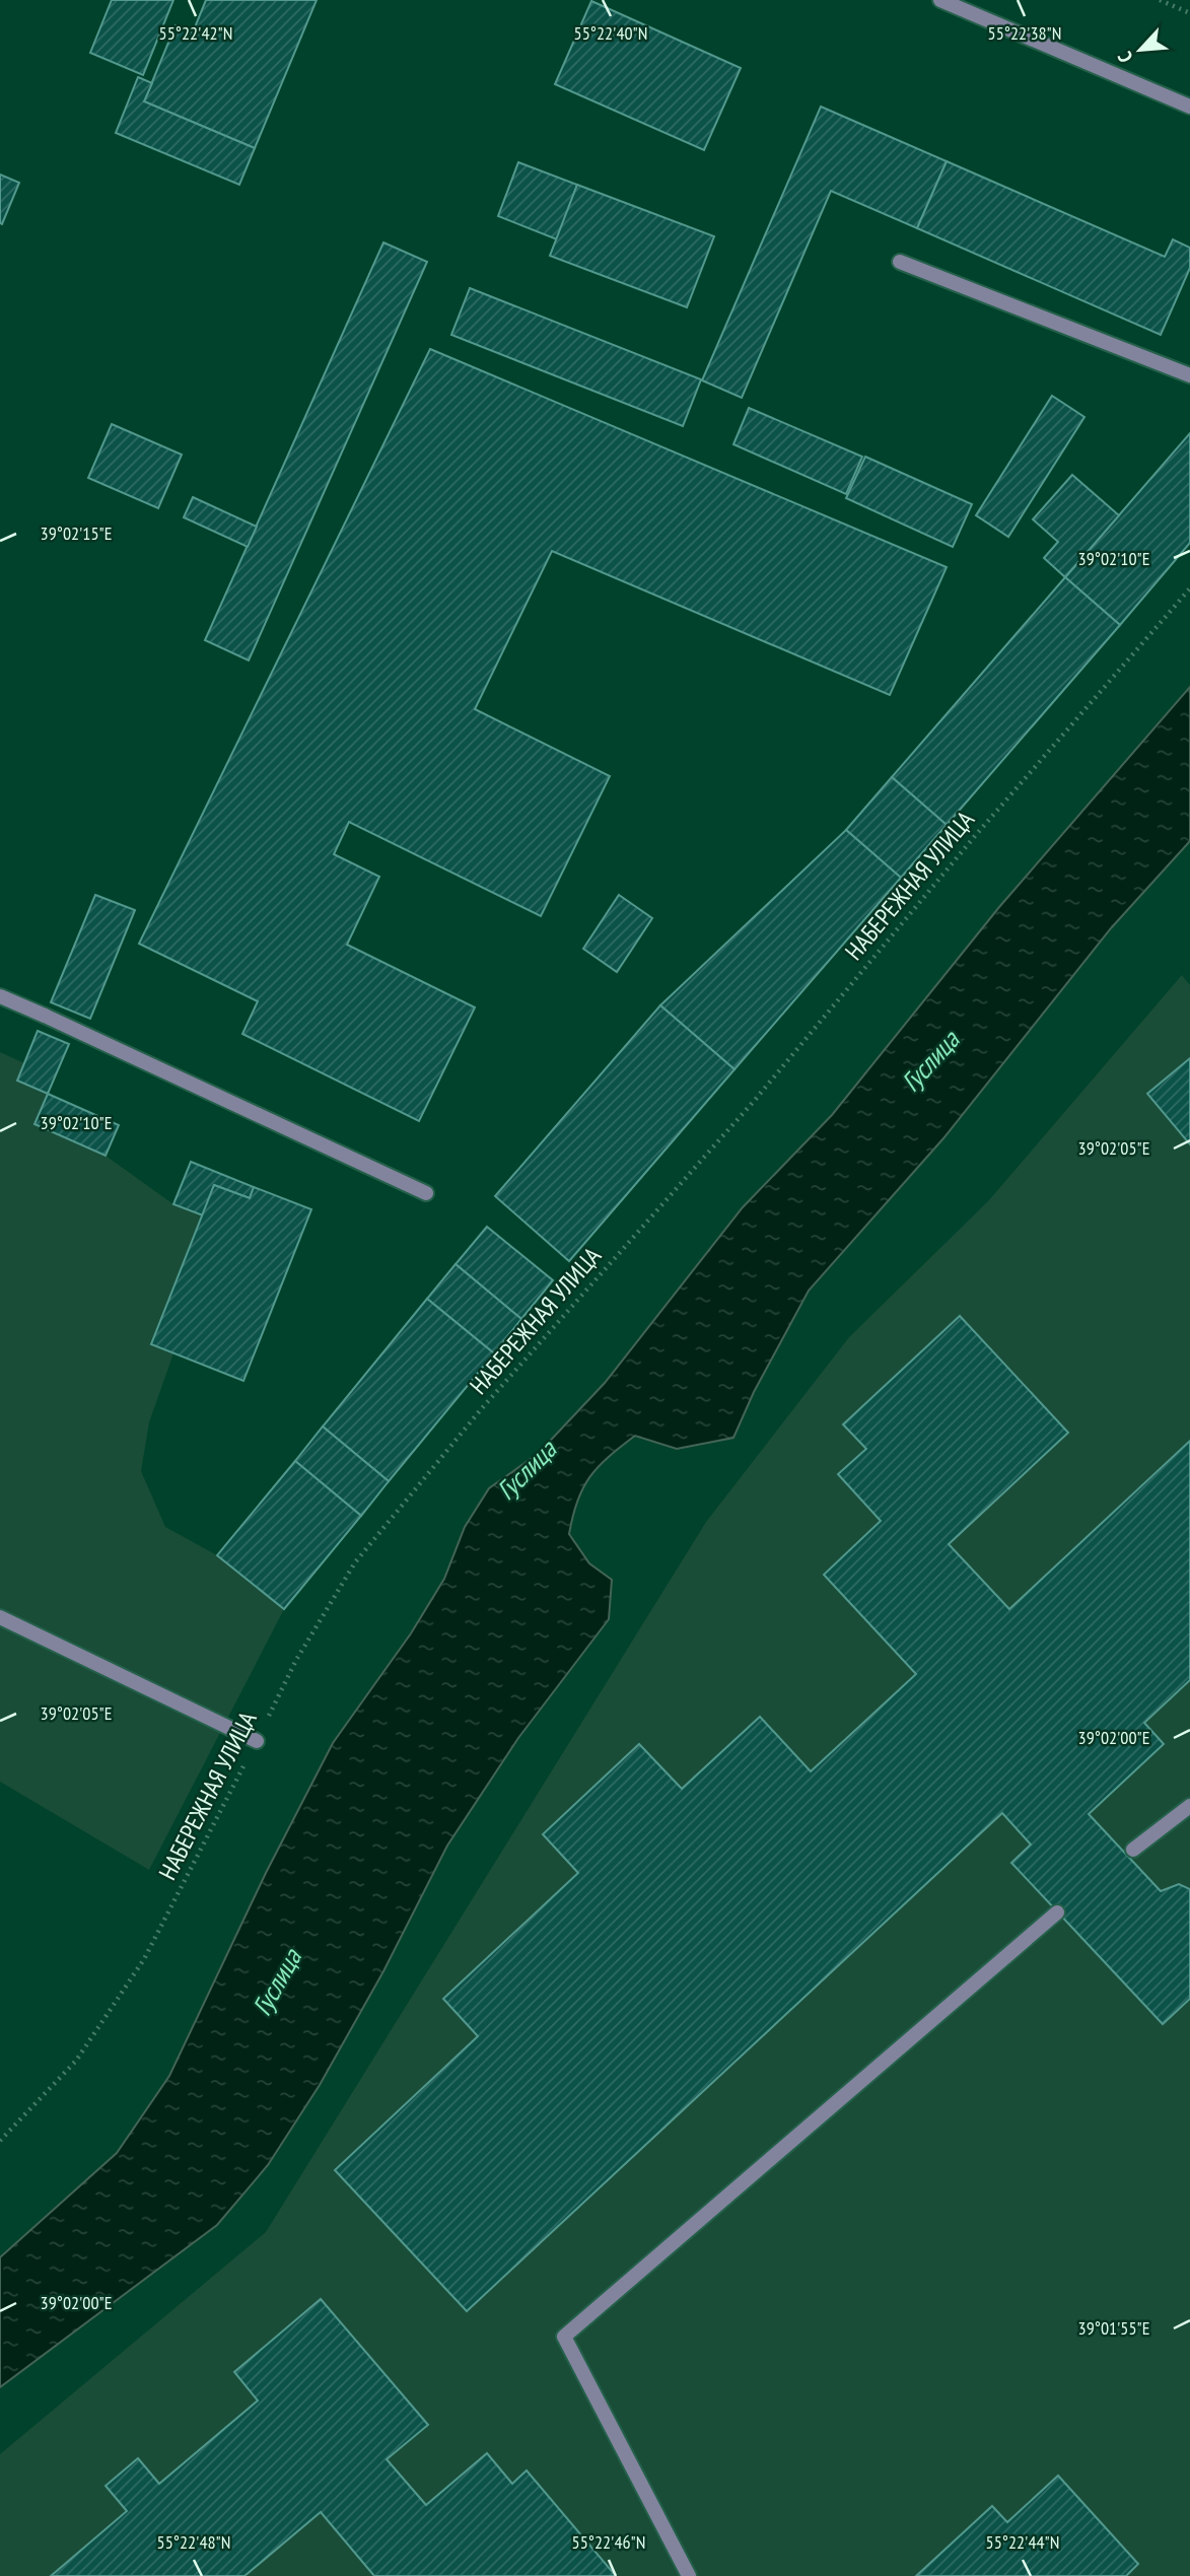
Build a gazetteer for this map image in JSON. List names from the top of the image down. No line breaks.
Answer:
{"streets":{"path":["НАБЕРЕЖНАЯ УЛИЦА"]},"water":["Гуслица"],"north":"bottom left","coordinates":["55°22'42\"N","55°22'40\"N","55°22'38\"N","39°02'15\"E","39°02'10\"E","39°02'05\"E","39°02'00\"E","39°01'55\"E","55°22'48\"N","55°22'46\"N","55°22'44\"N"]}
